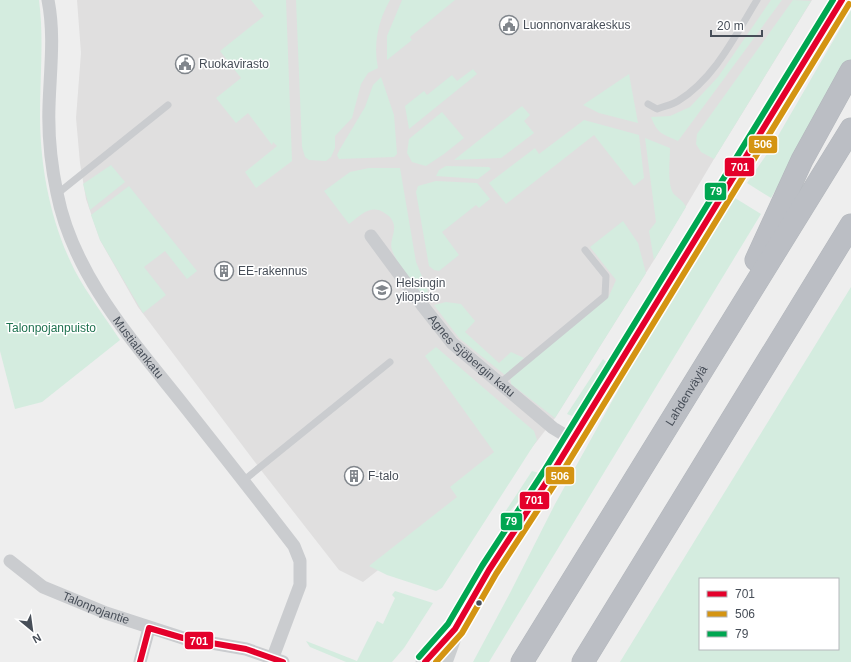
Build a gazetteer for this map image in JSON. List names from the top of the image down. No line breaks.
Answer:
{"streets":{"highway":["Lahdenväylä"],"street":["Mustialankatu","Agnes Sjöbergin katu","Talonpojantie"]},"crossings":[["Mustialankatu","Talonpojantie"]],"parks":["Talonpojanpuisto"],"places":{"public building":["Luonnonvarakeskus","Ruokavirasto"],"building":["EE-rakennus","F-talo"],"school or university":["Helsingin yliopisto"]},"lines":["transit line 701","transit line 79","transit line 506"],"legend":["701","506","79"],"scale_bar":"20 m","north":"bottom right"}
